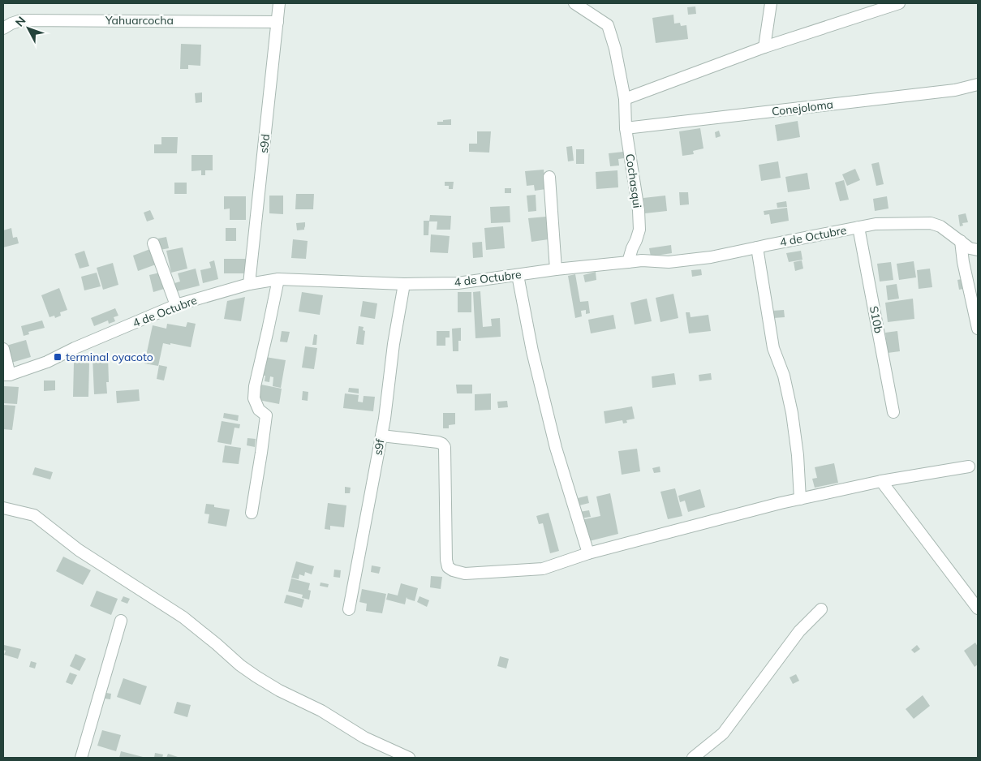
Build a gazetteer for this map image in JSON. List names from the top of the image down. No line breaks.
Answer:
{"streets":{"street":["Yahuarcocha","Conejoloma","s9d","Cochasqui","4 de Octubre","S10b","s9f"]},"crossings":[["Yahuarcocha","s9d"],["Conejoloma","Cochasqui"],["s9d","4 de Octubre"],["Cochasqui","4 de Octubre"],["4 de Octubre","S10b"],["4 de Octubre","s9f"]],"places":{"transit":["terminal oyacoto"]},"north":"top left"}
